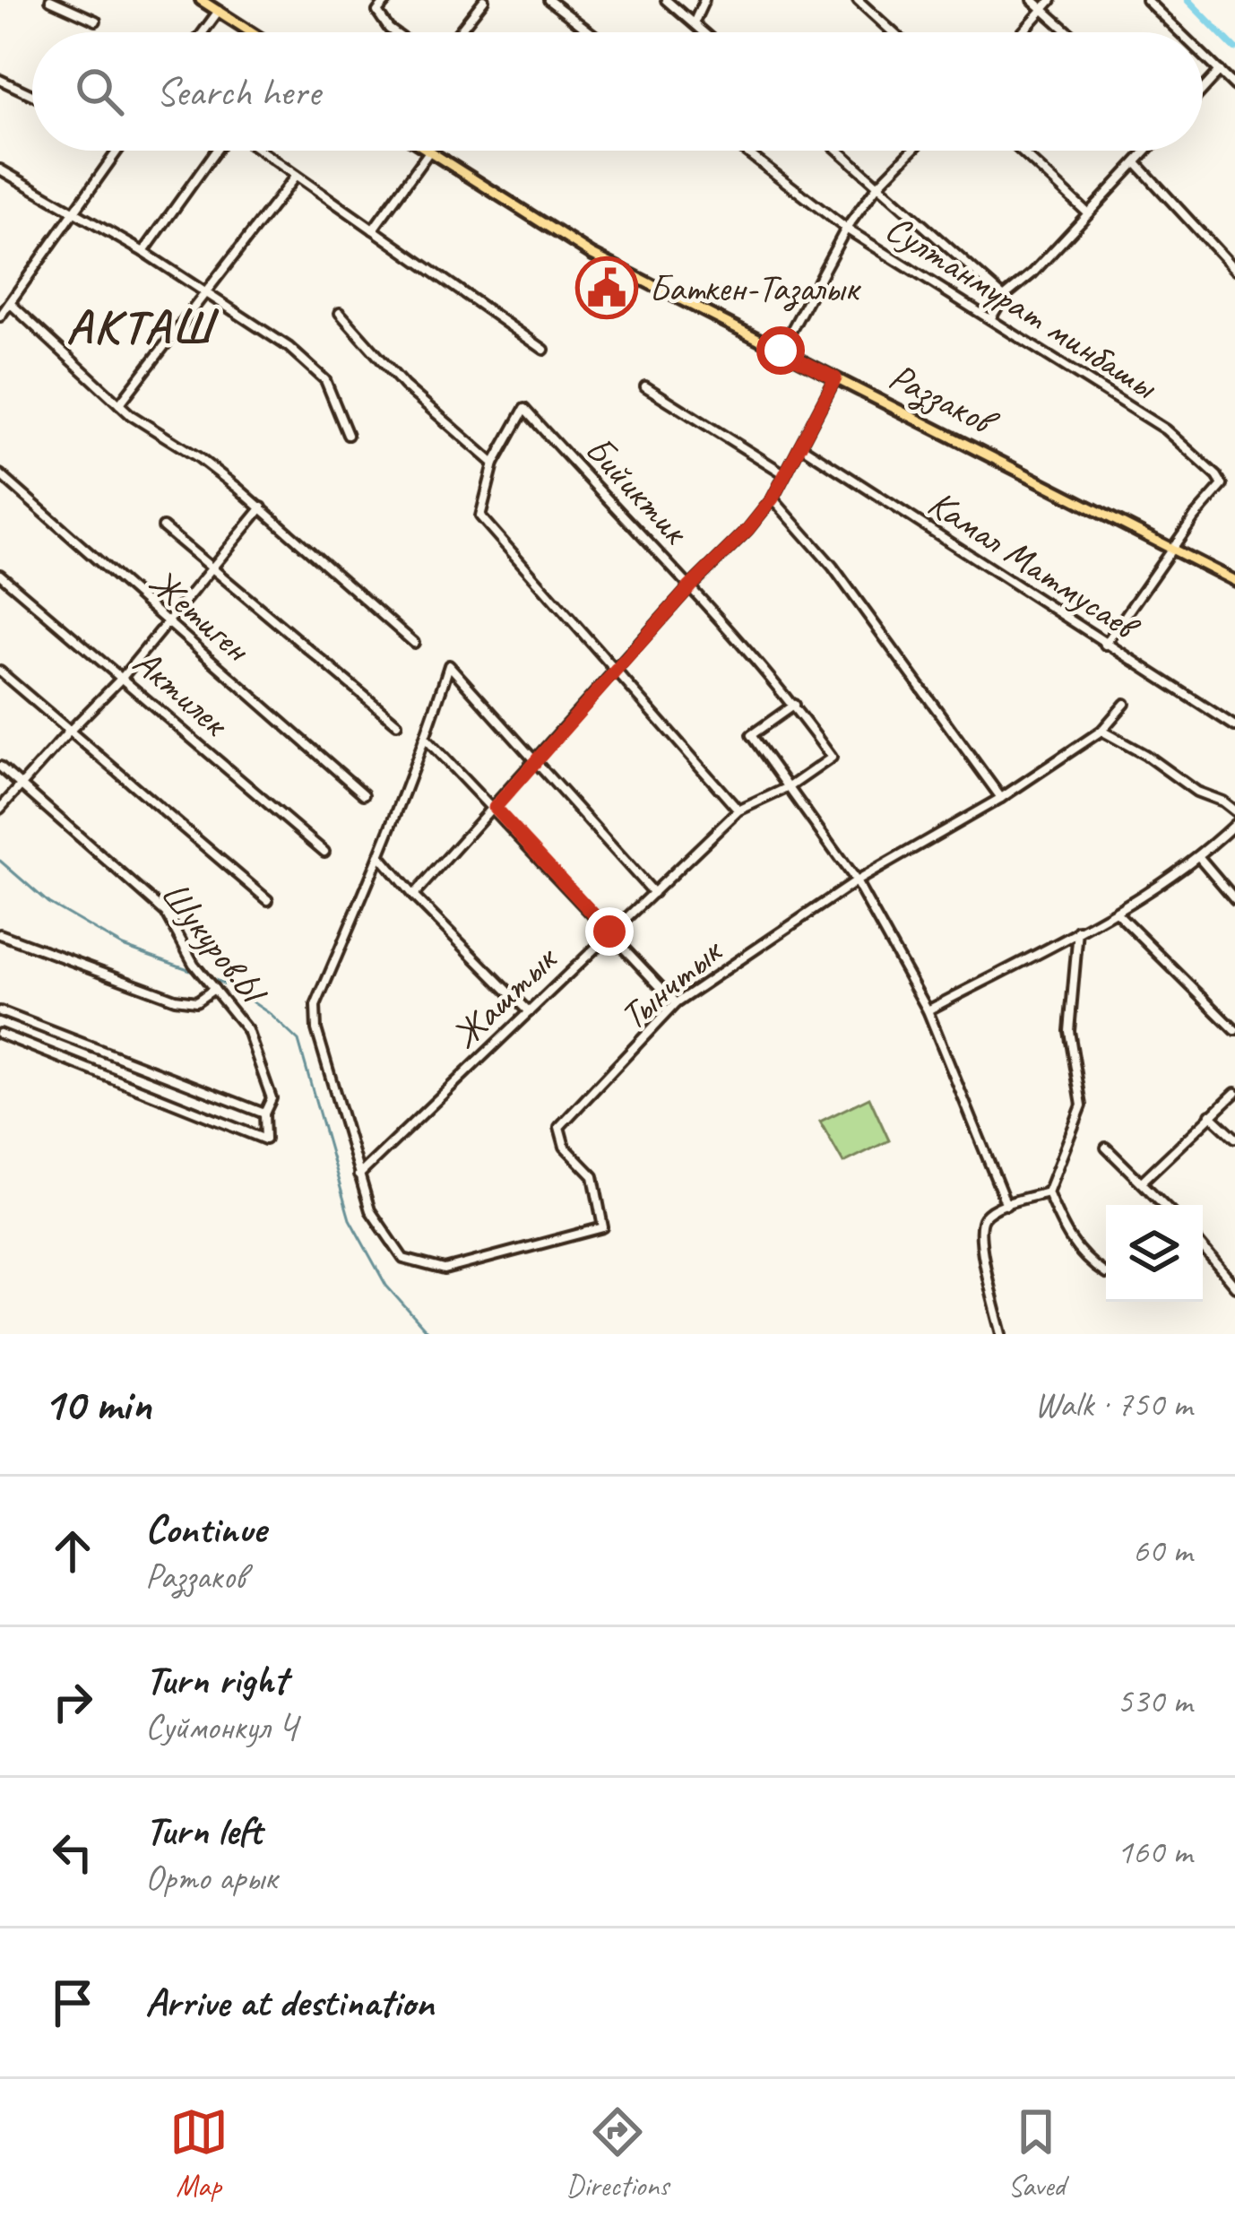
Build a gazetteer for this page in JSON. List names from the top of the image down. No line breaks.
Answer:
{"streets":{"main road":["Раззаков"],"street":["Султанмурат минбашы","Бийиктик","Камал Матмусаев","Жетиген","Актилек","Шукуров.Ы","Тынчтык","Жаштык"]},"crossings":[["Султанмурат минбашы","Раззаков"],["Бийиктик","Жаштык"],["Тынчтык","Жаштык"]],"districts":["АКТАШ"],"places":{"public building":["Баткен-Тазалык"]},"page":{"search":"Search here","heading":["10 min","Walk · 750 m"],"list":[["Continue","Раззаков","60 m"],["Turn right","Суймонкул Ч","530 m"],["Turn left","Орто арык","160 m"],"Arrive at destination"],"nav":["Map","Directions","Saved"]}}
